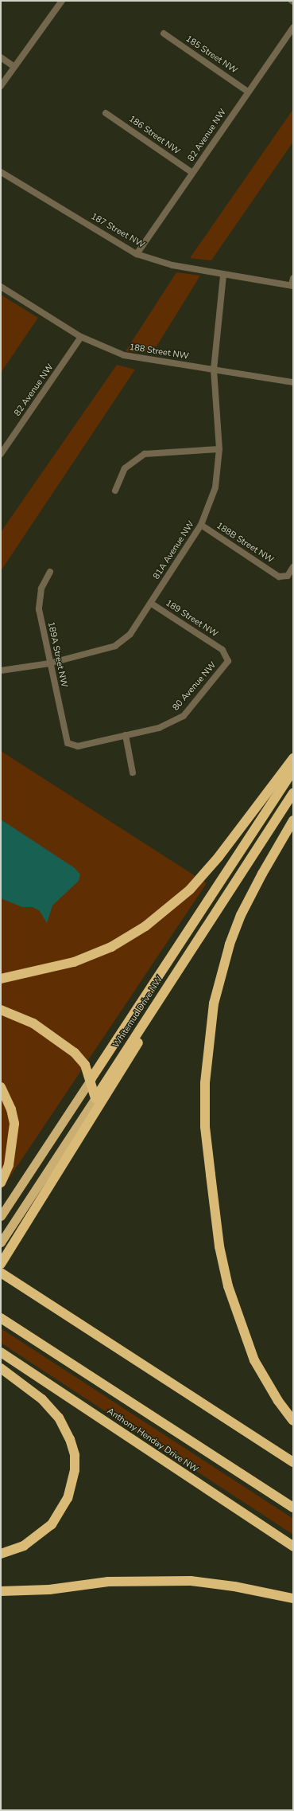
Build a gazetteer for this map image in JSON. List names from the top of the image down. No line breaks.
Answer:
{"streets":{"highway":["Whitemud Drive NW","Anthony Henday Drive NW"],"street":["185 Street NW","186 Street NW","82 Avenue NW","187 Street NW","188 Street NW","188B Street NW","81A Avenue NW","189 Street NW","189A Street NW","80 Avenue NW"]},"crossings":[["185 Street NW","82 Avenue NW"],["186 Street NW","82 Avenue NW"],["82 Avenue NW","187 Street NW"],["82 Avenue NW","188 Street NW"],["187 Street NW","81A Avenue NW"],["188 Street NW","81A Avenue NW"],["188B Street NW","81A Avenue NW"],["81A Avenue NW","189 Street NW"],["81A Avenue NW","189A Street NW"],["189 Street NW","80 Avenue NW"],["189A Street NW","80 Avenue NW"]]}
